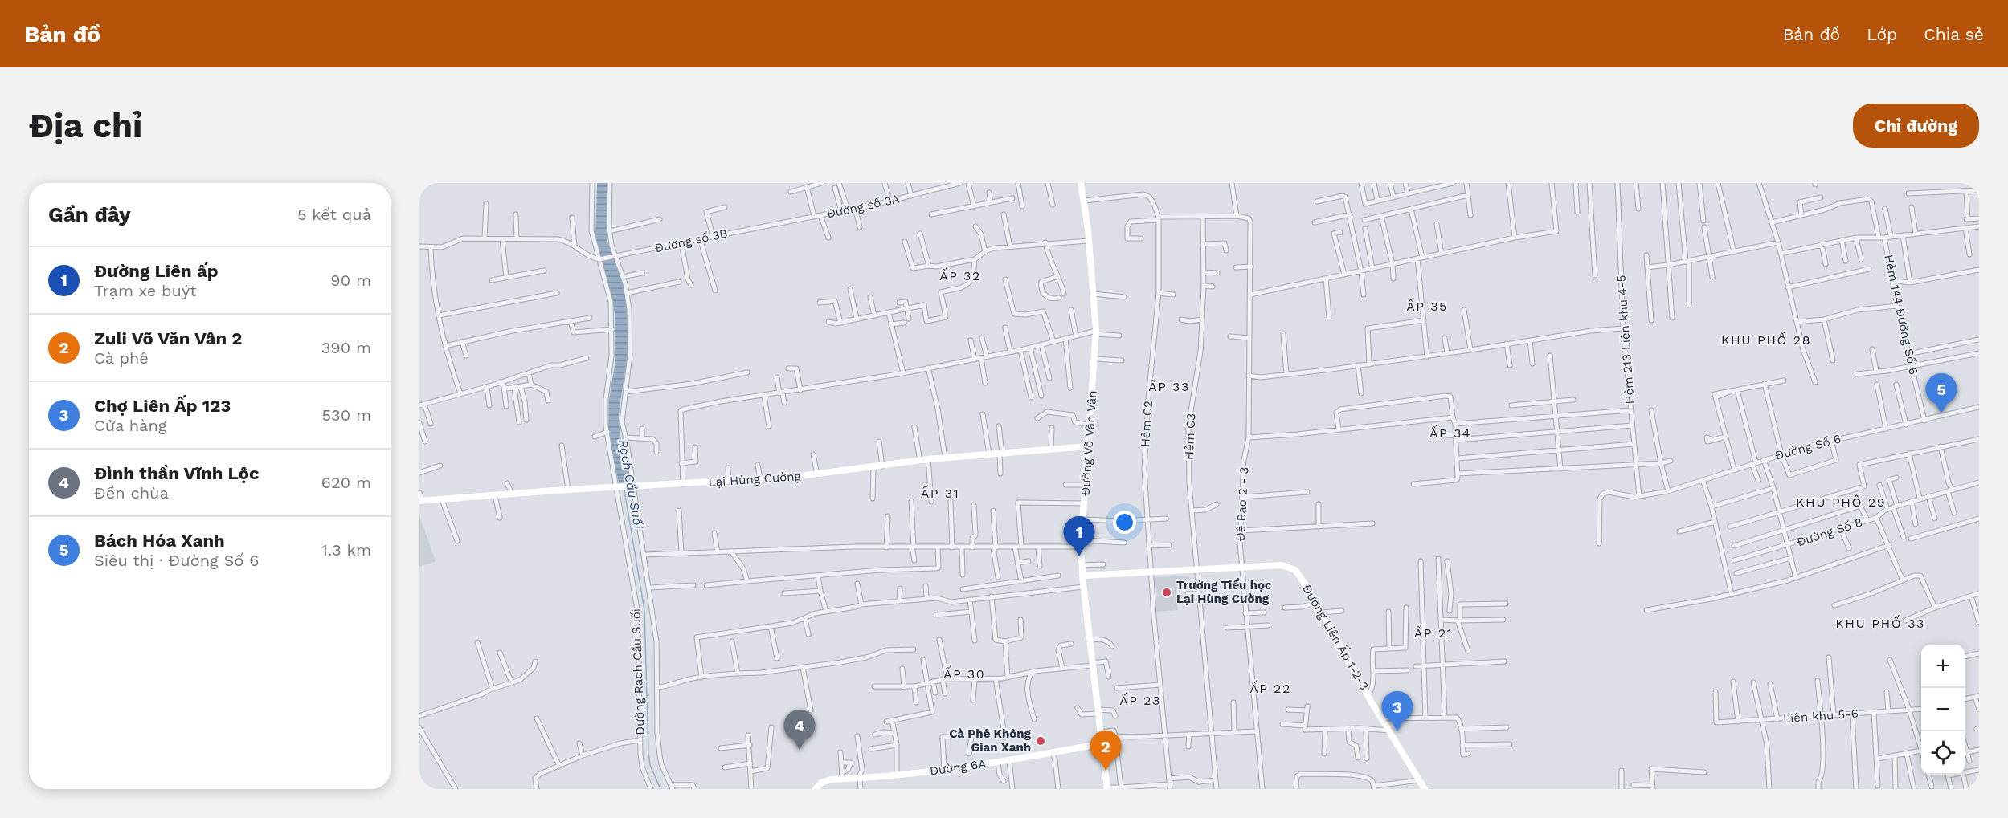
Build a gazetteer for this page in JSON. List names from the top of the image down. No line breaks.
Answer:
{"streets":{"street":["Đường số 3A","Đường số 3B","Hẻm 144 Đường Số 6","Hẻm 213 Liên khu 4-5","Hẻm C2","Hẻm C3","Đường Võ Văn Vân","Đường Số 6","Lại Hùng Cường","Đê Bao 2 - 3","Đường Số 8","Đường Liên Ấp 1-2-3","Đường Rạch Cầu Suối","Liên khu 5-6","Đường 6A"]},"crossings":[["Đường số 3A","Đường số 3B"],["Đường số 3B","Đường Rạch Cầu Suối"],["Hẻm 144 Đường Số 6","Đường Số 6"],["Hẻm 213 Liên khu 4-5","Đường Số 6"],["Hẻm C2","Đường Liên Ấp 1-2-3"],["Hẻm C3","Đường Liên Ấp 1-2-3"],["Đường Võ Văn Vân","Lại Hùng Cường"],["Đường Võ Văn Vân","Đường Liên Ấp 1-2-3"],["Đường Võ Văn Vân","Đường 6A"],["Lại Hùng Cường","Đường Rạch Cầu Suối"],["Đê Bao 2 - 3","Đường Liên Ấp 1-2-3"]],"districts":["ẤP 32","ẤP 35","KHU PHỐ 28","ẤP 33","ẤP 34","ẤP 31","KHU PHỐ 29","KHU PHỐ 33","ẤP 21","ẤP 30","ẤP 22","ẤP 23"],"water":["Rạch Cầu Suối"],"places":["Trường Tiểu học Lại Hùng Cường","Cà Phê Không Gian Xanh"],"page":{"header":"Bản đồ","nav":["Bản đồ","Lớp","Chia sẻ"],"buttons":"Chỉ đường","title":"Địa chỉ","heading":["Gần đây","5 kết quả"],"list":[{"mark":"1","name":"Đường Liên ấp","note":"Trạm xe buýt","value":"90 m"},{"mark":"2","name":"Zuli Võ Văn Vân 2","note":"Cà phê","value":"390 m"},{"mark":"3","name":"Chợ Liên Ấp 123","note":"Cửa hàng","value":"530 m"},{"mark":"4","name":"Đình thần Vĩnh Lộc","note":"Đền chùa","value":"620 m"},{"mark":"5","name":"Bách Hóa Xanh","note":"Siêu thị · Đường Số 6","value":"1.3 km"}],"pins":["5","1","3","4","2"],"map_buttons":["+","−"]}}
